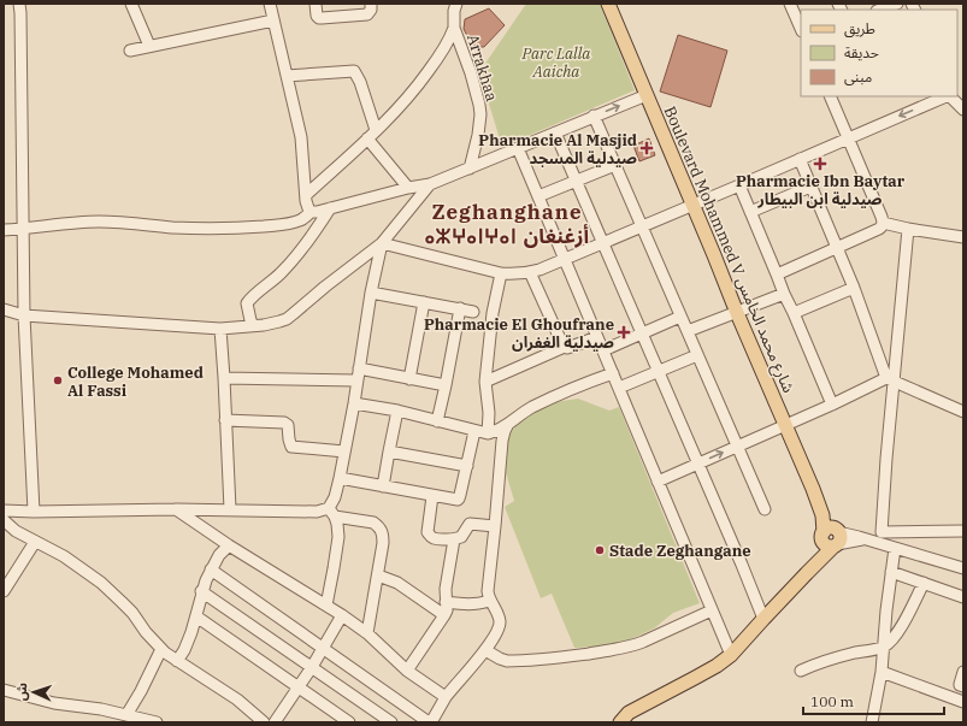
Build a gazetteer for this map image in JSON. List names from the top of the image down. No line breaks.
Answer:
{"streets":{"main road":["Boulevard Mohammed V شارع محمد الخامس"],"street":["Arrakhaa"]},"districts":["Zeghanghane ⴰⵣⵖⴰⵏⵖⴰⵏ أزغنغان"],"parks":["Parc Lalla Aaicha"],"places":{"health":["Pharmacie Al Masjid صيدلية المسجد","Pharmacie Ibn Baytar صيدلية ابن البيطار","Pharmacie El Ghoufrane صيدلية الغفران"],"other":["College Mohamed Al Fassi","Stade Zeghangane"]},"legend":["طريق","حديقة","مبنى"],"scale_bar":"100 m","north":"left"}
